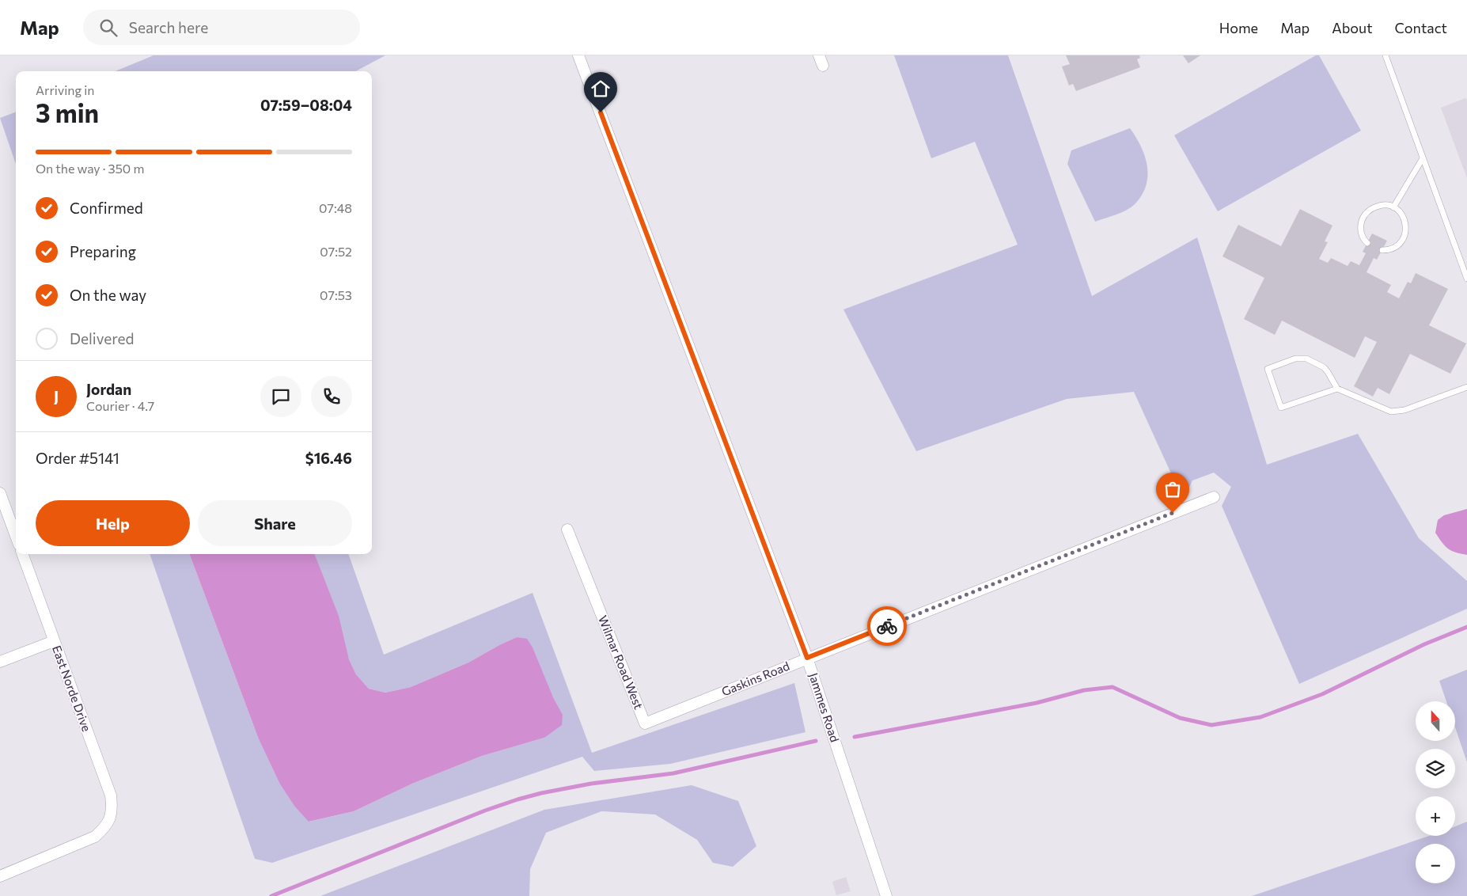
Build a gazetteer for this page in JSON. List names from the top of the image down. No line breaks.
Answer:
{"streets":{"street":["Wilmar Road West","Gaskins Road","East Norde Drive","Jammes Road"]},"crossings":[["Wilmar Road West","Gaskins Road"],["Gaskins Road","Jammes Road"]],"north":"top","page":{"header":"Map","search":"Search here","nav":["Home","Map","About","Contact"],"heading":["3 min","Arriving in","07:59–08:04"],"panel":["Jordan","Courier · 4.7","Order #5141","$16.46"],"bar":"On the way · 350 m","list":[["Confirmed","07:48"],["Preparing","07:52"],["On the way","07:53"],"Delivered"],"round":"J","buttons":["Help","Share"],"map_buttons":["+","−"]}}
